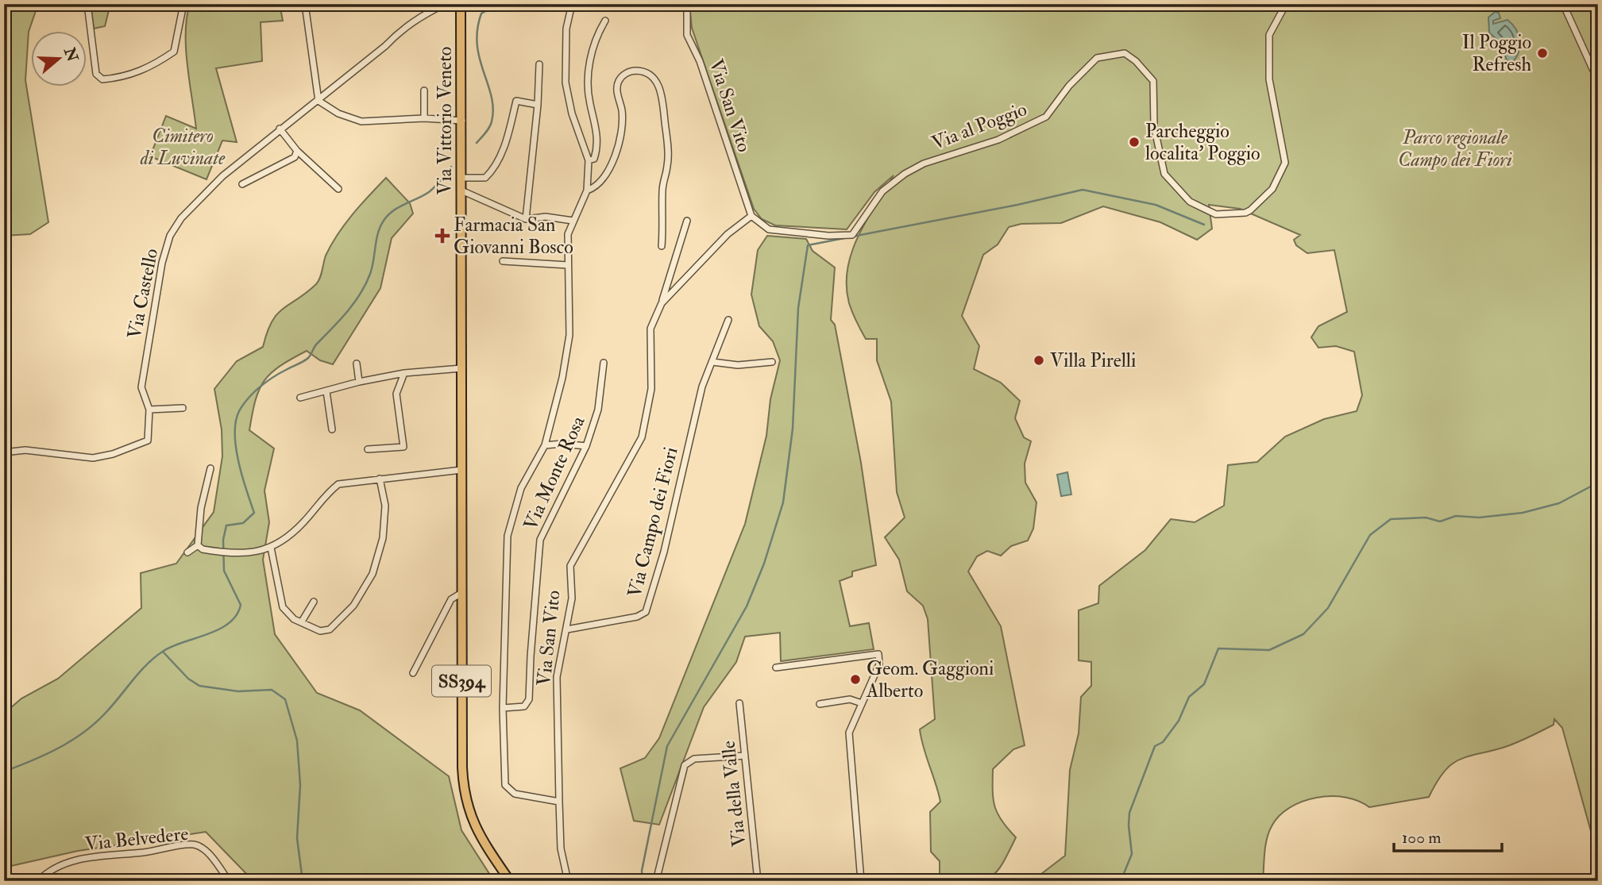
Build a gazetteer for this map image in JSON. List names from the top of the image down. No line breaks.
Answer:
{"streets":{"main road":["Via Vittorio Veneto","SS394"],"street":["Via San Vito","Via al Poggio","Via Castello","Via Monte Rosa","Via Campo dei Fiori","Via della Valle","Via Belvedere"]},"crossings":[["Via San Vito","Via al Poggio"],["Via San Vito","Via Campo dei Fiori"],["Via Vittorio Veneto","SS394"]],"parks":["Cimitero di Luvinate","Parco regionale Campo dei Fiori"],"places":{"other":["Il Poggio Refresh","Parcheggio localita' Poggio","Villa Pirelli","Geom. Gaggioni Alberto"],"health":["Farmacia San Giovanni Bosco"]},"scale_bar":"100 m","north":"right"}
